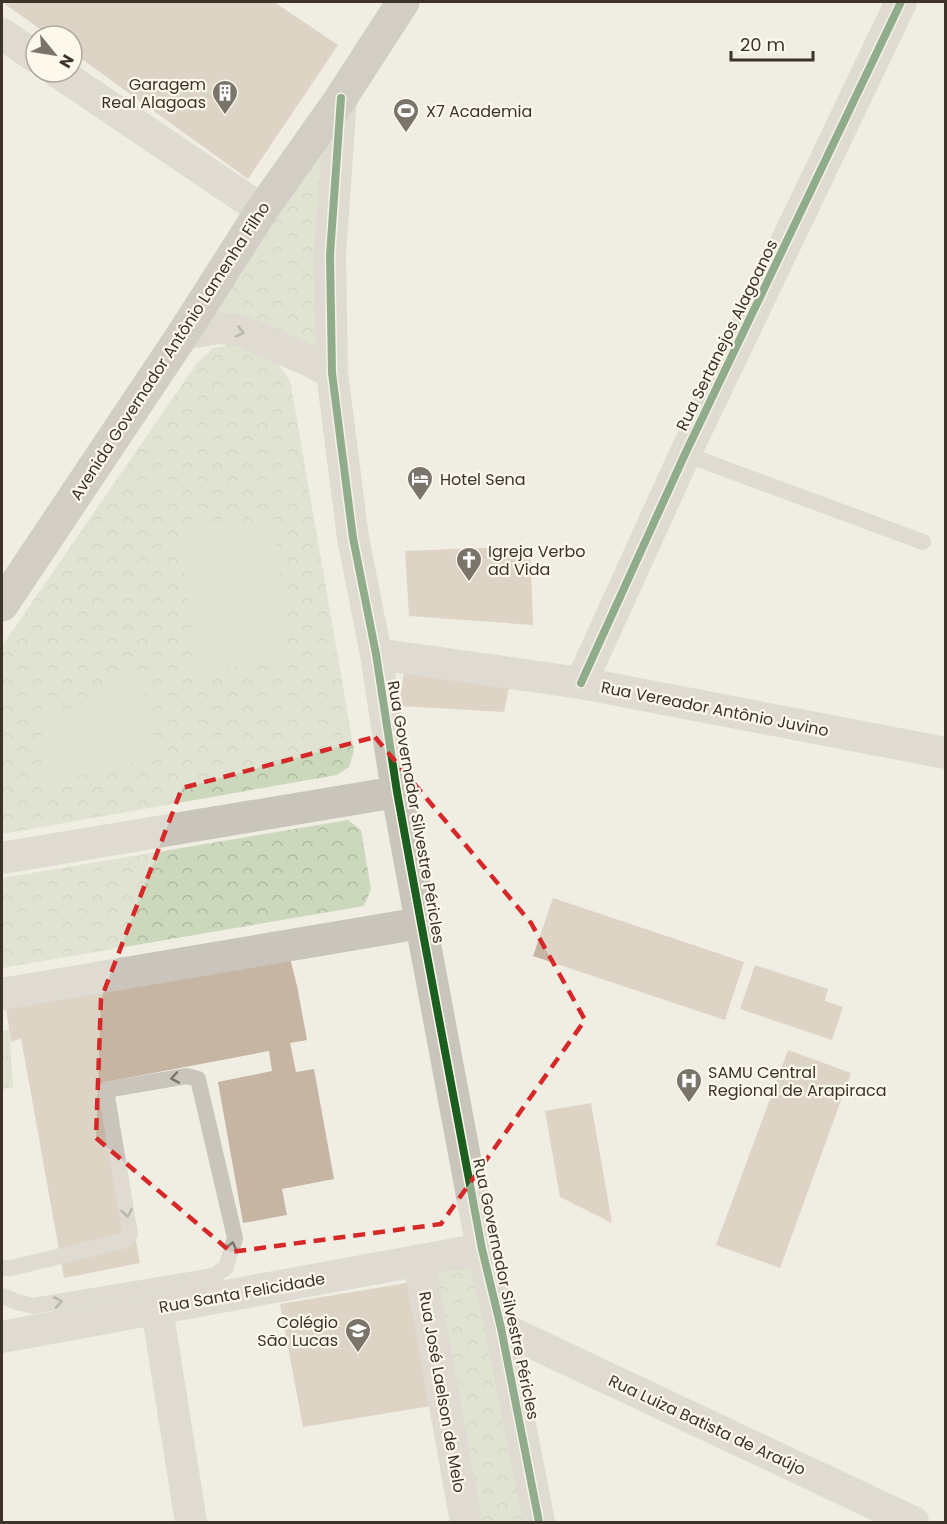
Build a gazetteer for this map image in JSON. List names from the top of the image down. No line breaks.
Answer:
{"streets":{"main road":["Avenida Governador Antônio Lamenha Filho"],"street":["Rua Sertanejos Alagoanos","Rua Vereador Antônio Juvino","Rua Governador Silvestre Péricles","Rua Santa Felicidade","Rua José Laelson de Melo","Rua Luiza Batista de Araújo"]},"crossings":[["Rua Sertanejos Alagoanos","Rua Vereador Antônio Juvino"],["Avenida Governador Antônio Lamenha Filho","Rua Governador Silvestre Péricles"],["Rua Vereador Antônio Juvino","Rua Governador Silvestre Péricles"],["Rua Governador Silvestre Péricles","Rua Santa Felicidade"],["Rua Governador Silvestre Péricles","Rua Luiza Batista de Araújo"],["Rua Santa Felicidade","Rua José Laelson de Melo"]],"places":{"building":["Garagem Real Alagoas"],"sports":["X7 Academia"],"hotel":["Hotel Sena"],"church":["Igreja Verbo ad Vida"],"hospital":["SAMU Central Regional de Arapiraca"],"school or university":["Colégio São Lucas"]},"scale_bar":"20 m","north":"bottom right"}
